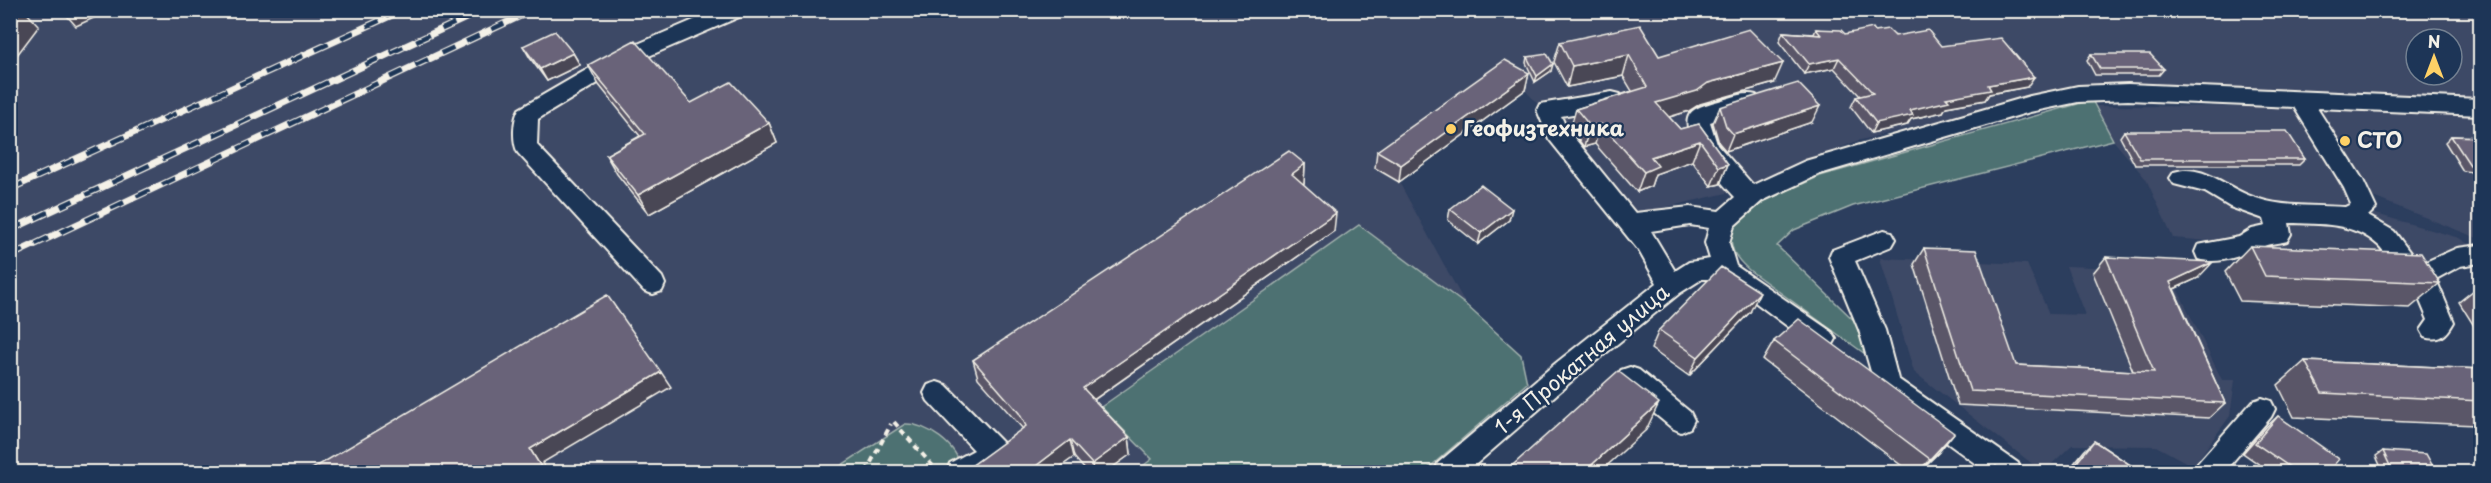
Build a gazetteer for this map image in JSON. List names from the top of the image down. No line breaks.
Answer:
{"streets":{"street":["1-я Прокатная улица"]},"places":["Геофизтехника","СТО"],"north":"top"}
